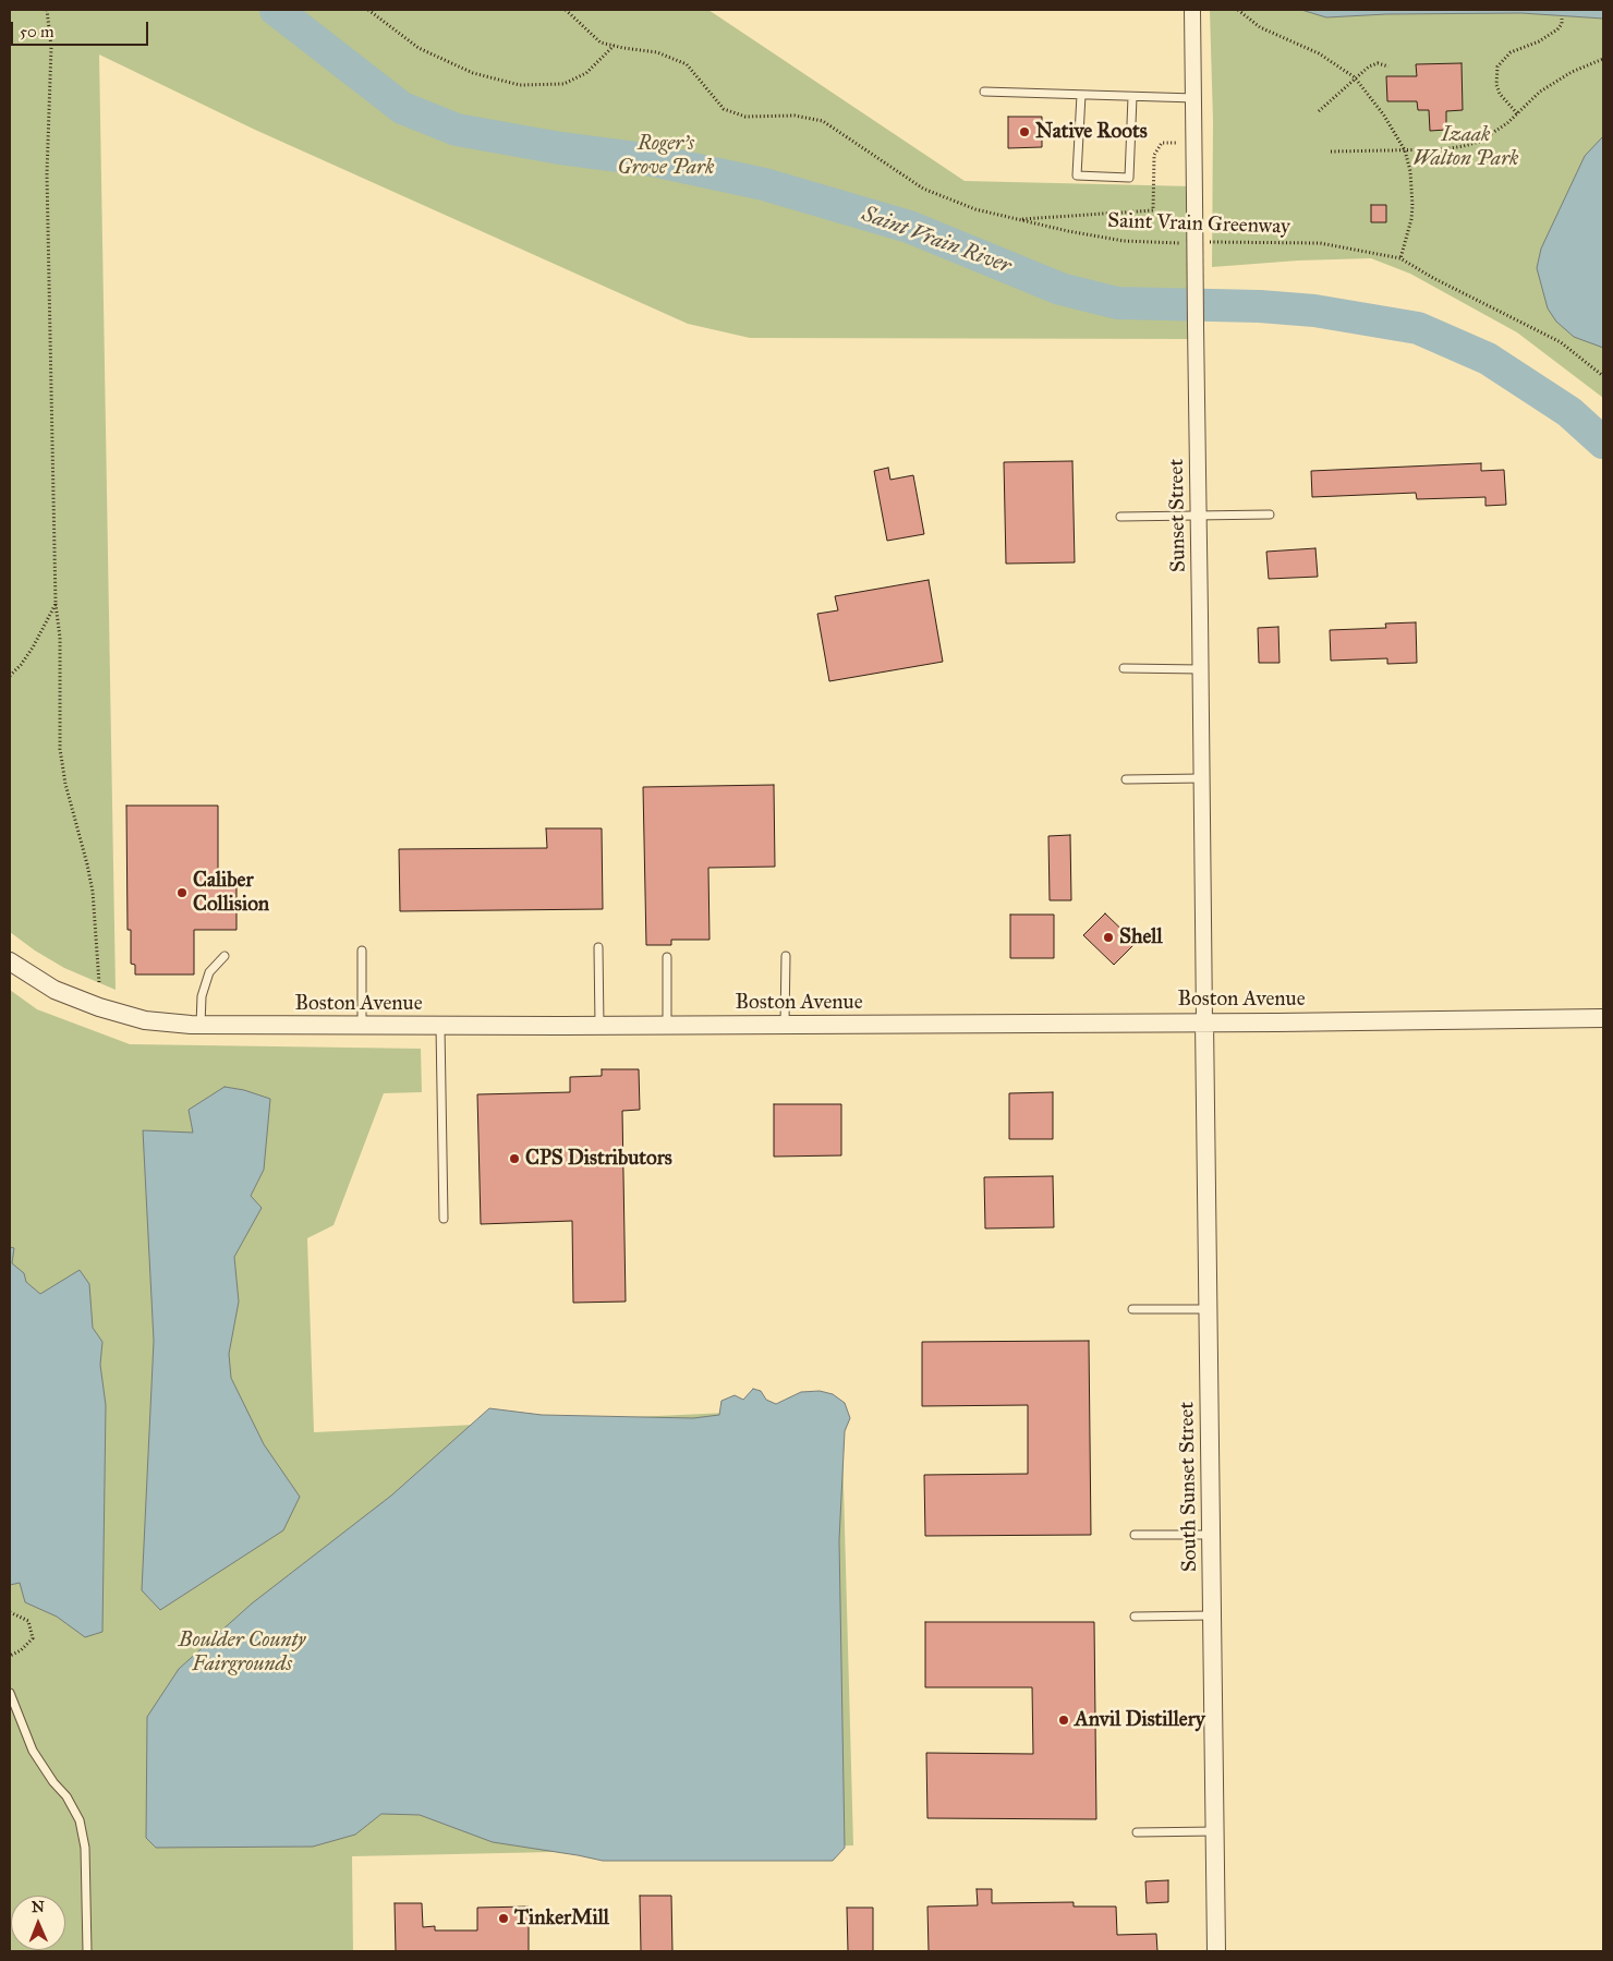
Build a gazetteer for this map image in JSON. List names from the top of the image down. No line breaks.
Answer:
{"streets":{"street":["Sunset Street","Boston Avenue","South Sunset Street"],"path":["Saint Vrain Greenway"]},"crossings":[["Sunset Street","Boston Avenue"],["Sunset Street","South Sunset Street"],["Boston Avenue","South Sunset Street"]],"water":["Saint Vrain River"],"parks":["Izaak Walton Park","Roger's Grove Park","Boulder County Fairgrounds"],"places":["Native Roots","Caliber Collision","Shell","CPS Distributors","Anvil Distillery","TinkerMill"],"scale_bar":"50 m","north":"top"}
